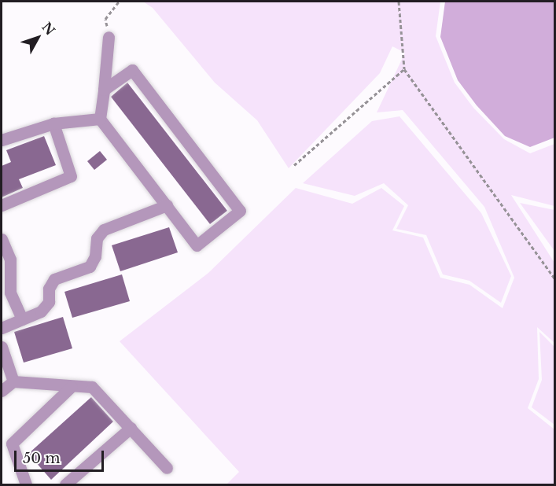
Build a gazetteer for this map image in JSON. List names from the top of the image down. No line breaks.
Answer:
{"scale_bar":"50 m","north":"top right"}
